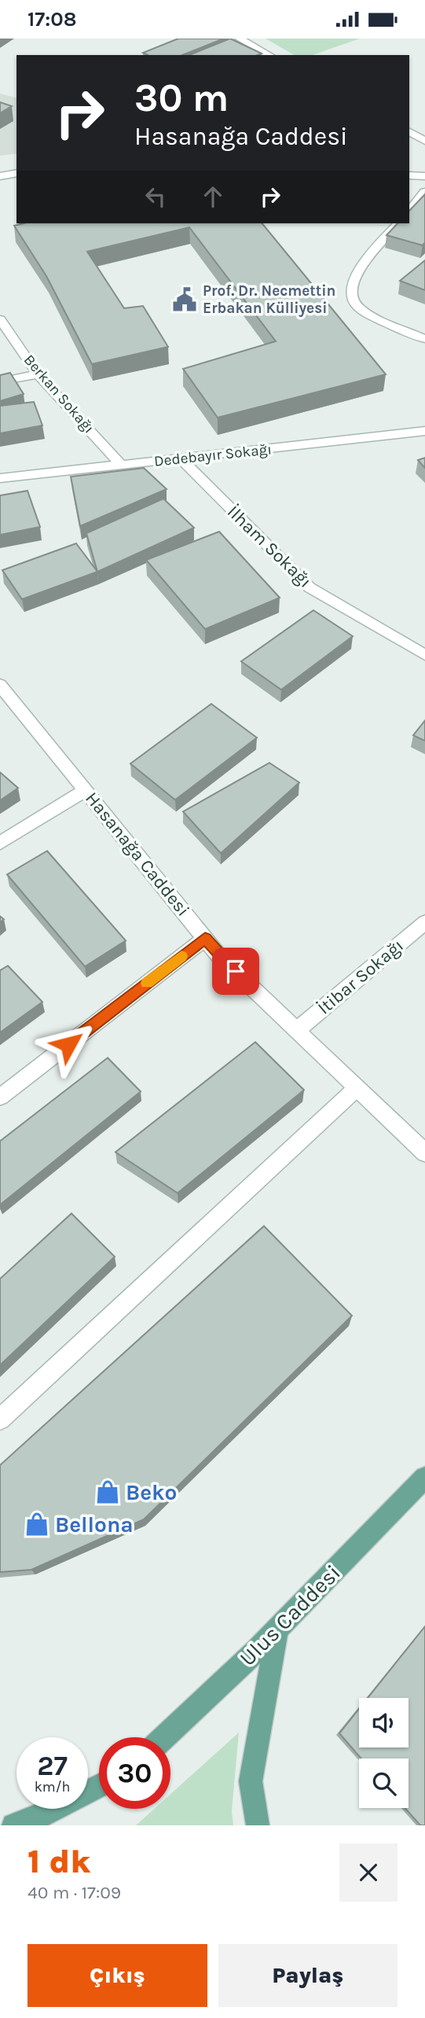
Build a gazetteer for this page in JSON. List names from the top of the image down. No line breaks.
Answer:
{"streets":{"main road":["Ulus Caddesi"],"street":["Berkan Sokağı","Dedebayır Sokağı","İlham Sokağı","Hasanağa Caddesi","İtibar Sokağı"]},"crossings":[["Berkan Sokağı","Dedebayır Sokağı"],["Dedebayır Sokağı","İlham Sokağı"],["Hasanağa Caddesi","İtibar Sokağı"]],"places":{"public building":["Prof. Dr. Necmettin Erbakan Külliyesi"],"shop":["Beko","Bellona"]},"page":{"status":"17:08","turn":["30 m","Hasanağa Caddesi"],"speed":"27 km/h","limit":"30","heading":["1 dk","40 m · 17:09"],"buttons":["Çıkış","Paylaş"]}}
